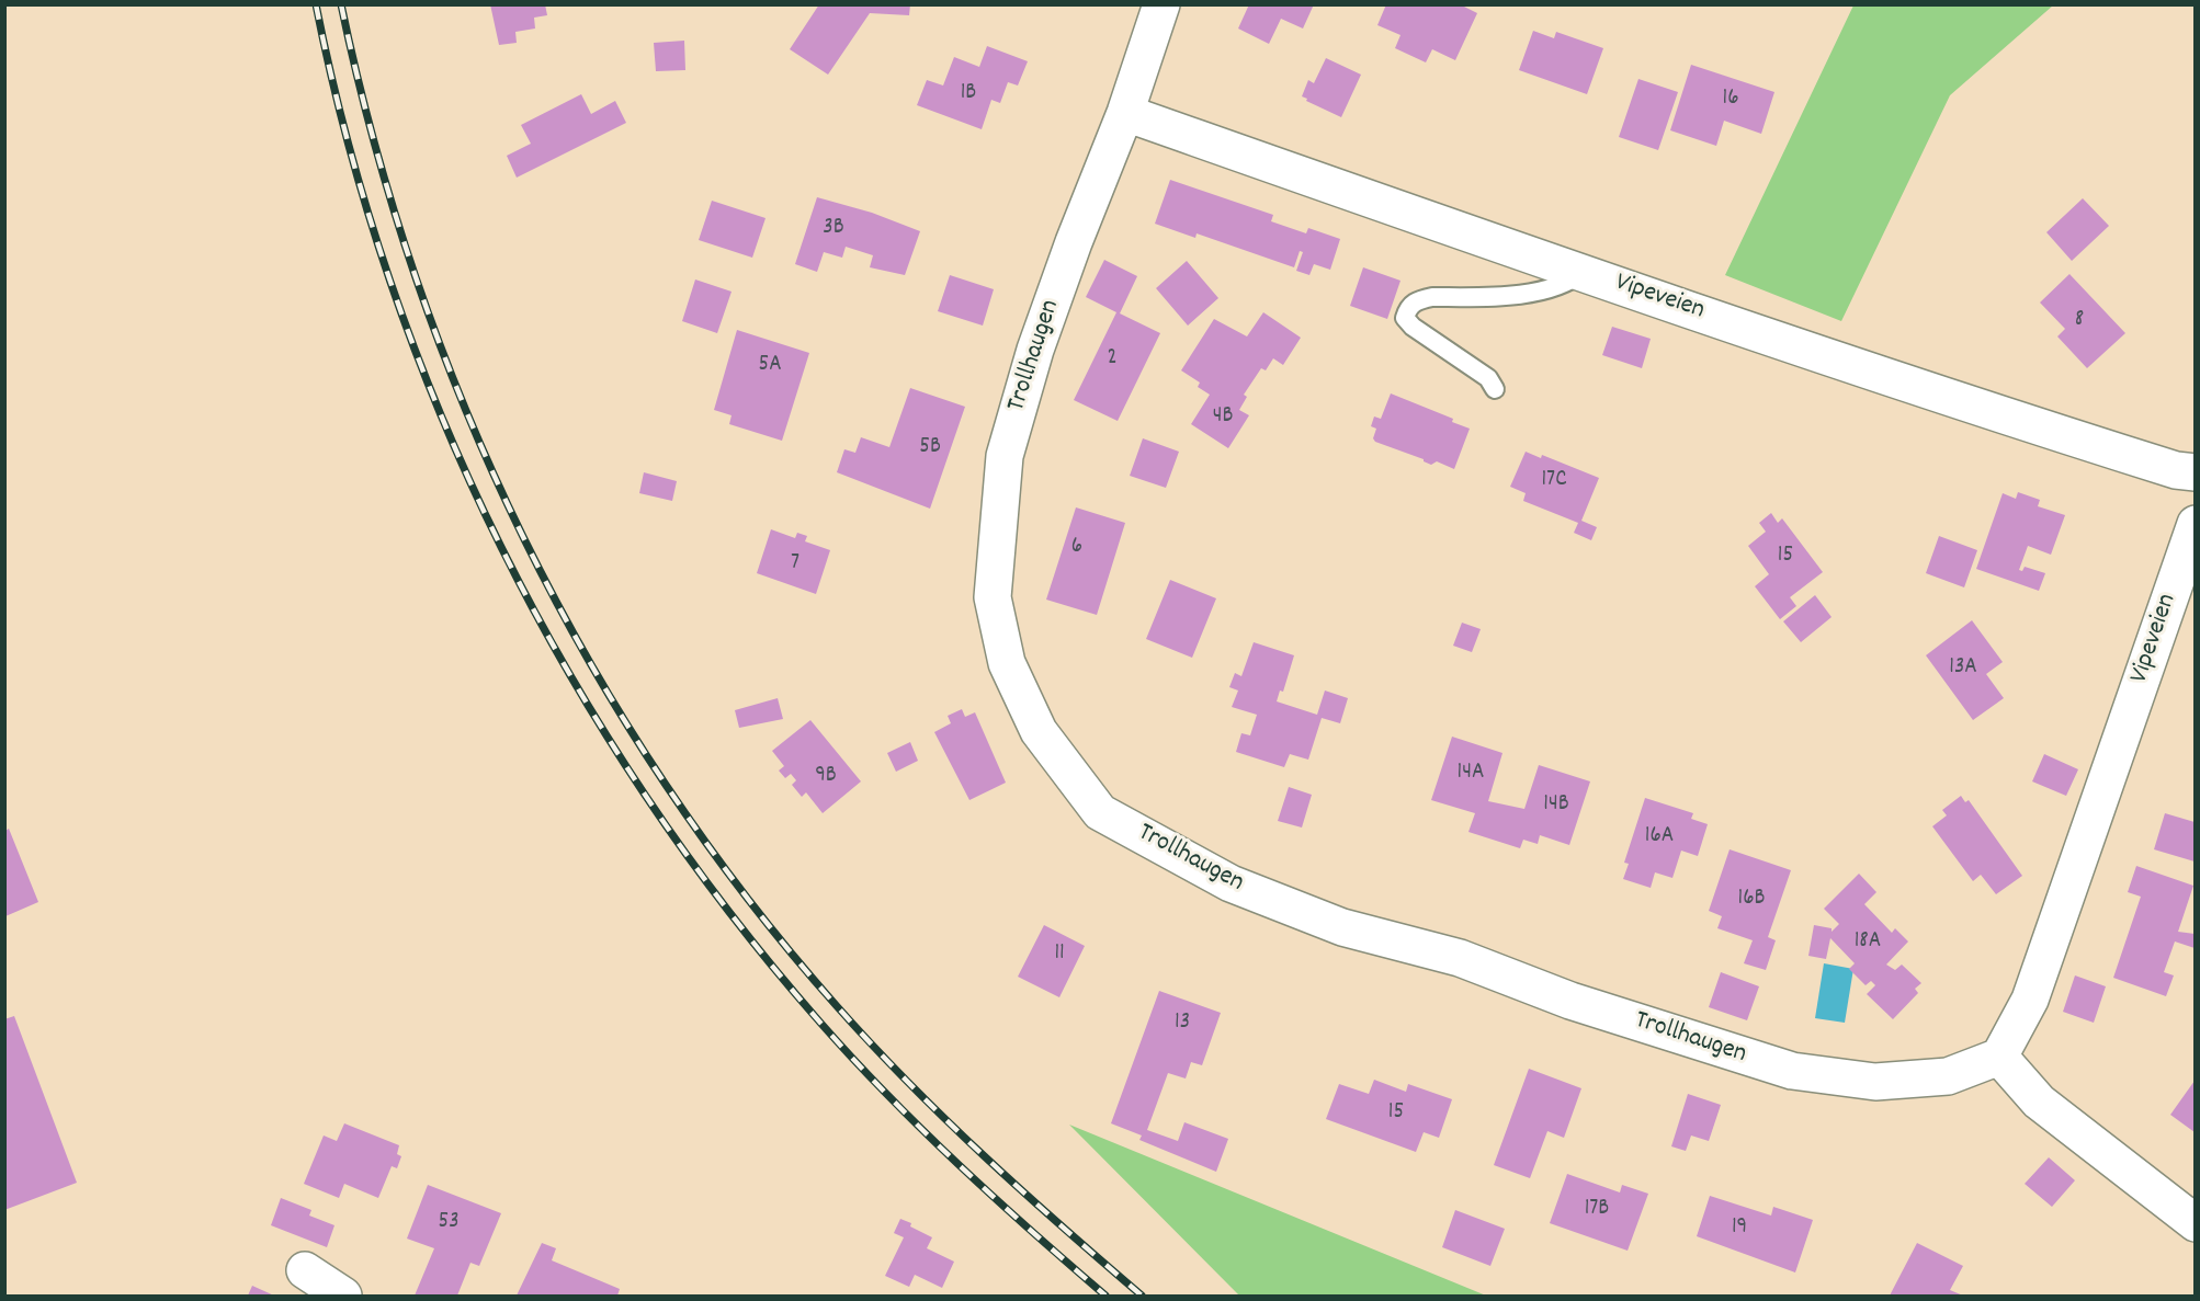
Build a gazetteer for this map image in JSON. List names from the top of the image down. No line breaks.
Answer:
{"streets":{"street":["Vipeveien","Trollhaugen"]},"crossings":[["Vipeveien","Trollhaugen"]],"house_numbers":["1B","16","3B","8","2","5A","4B","5B","17C","6","15","7","13A","14A","9B","14B","16A","16B","18A","11","13","15","17B","53","19"]}
